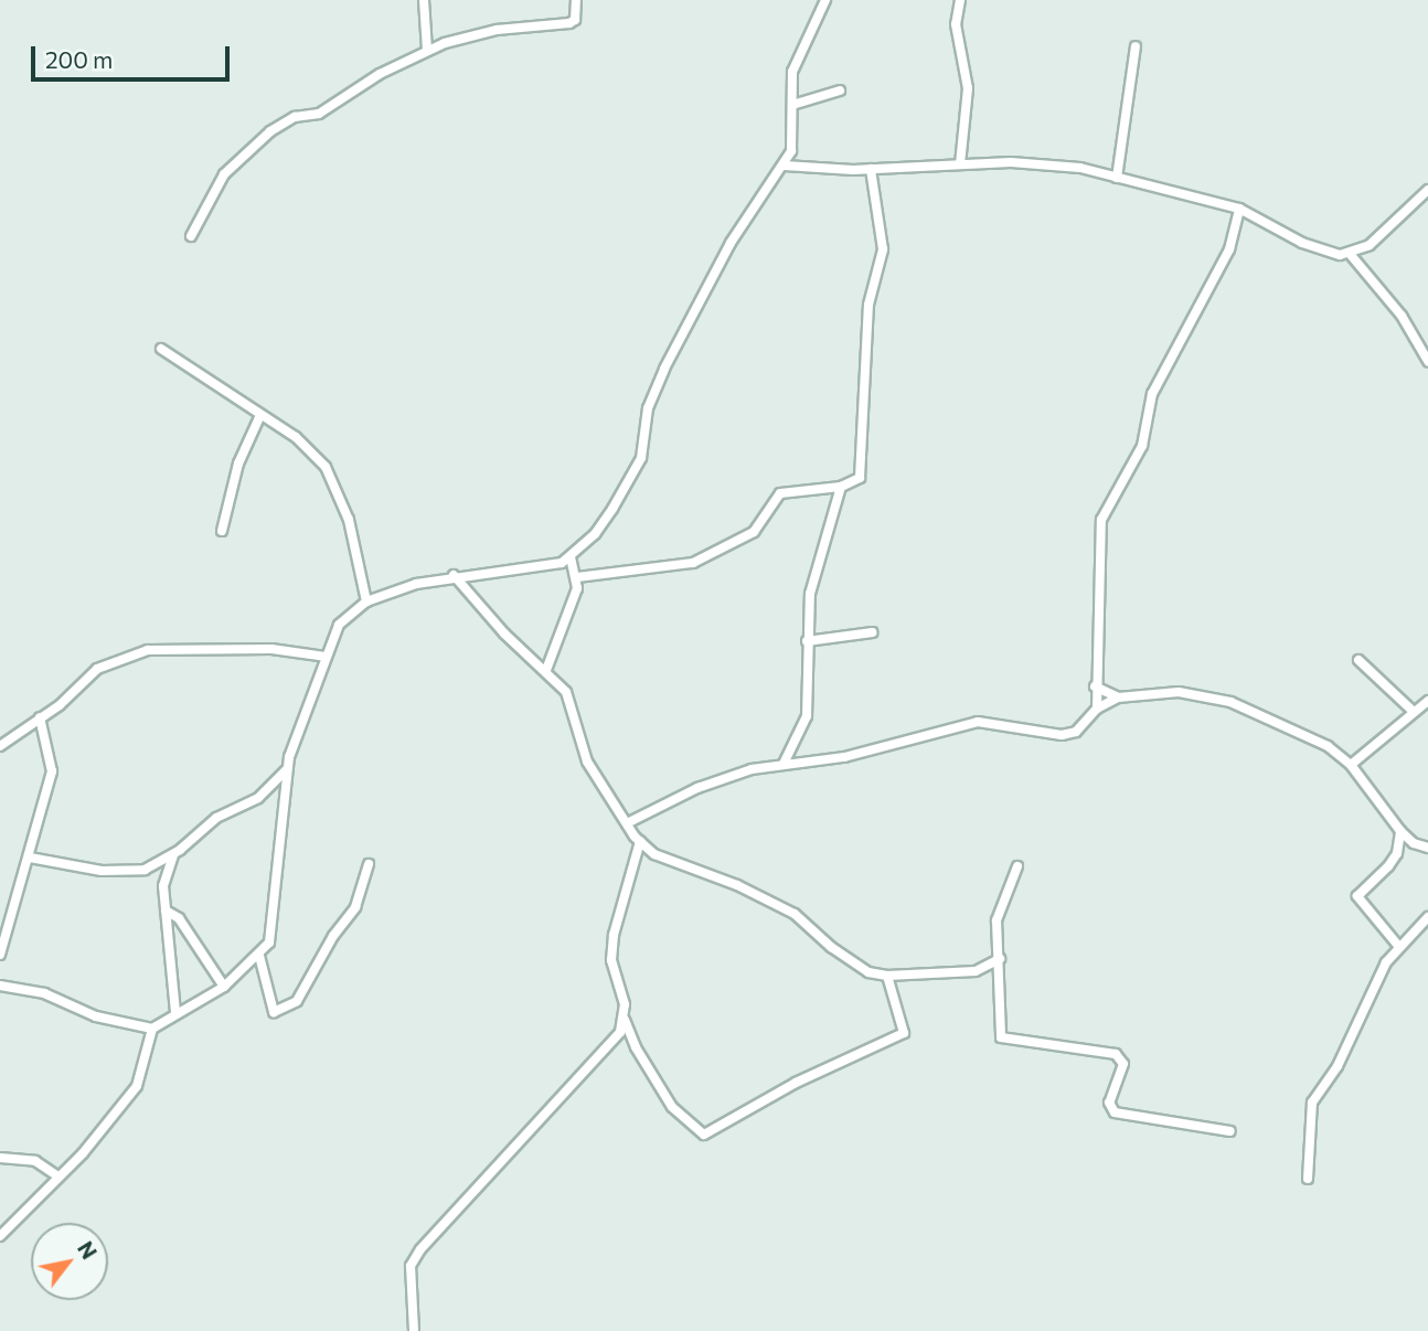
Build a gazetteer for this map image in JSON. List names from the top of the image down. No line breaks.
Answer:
{"scale_bar":"200 m","north":"top right"}
